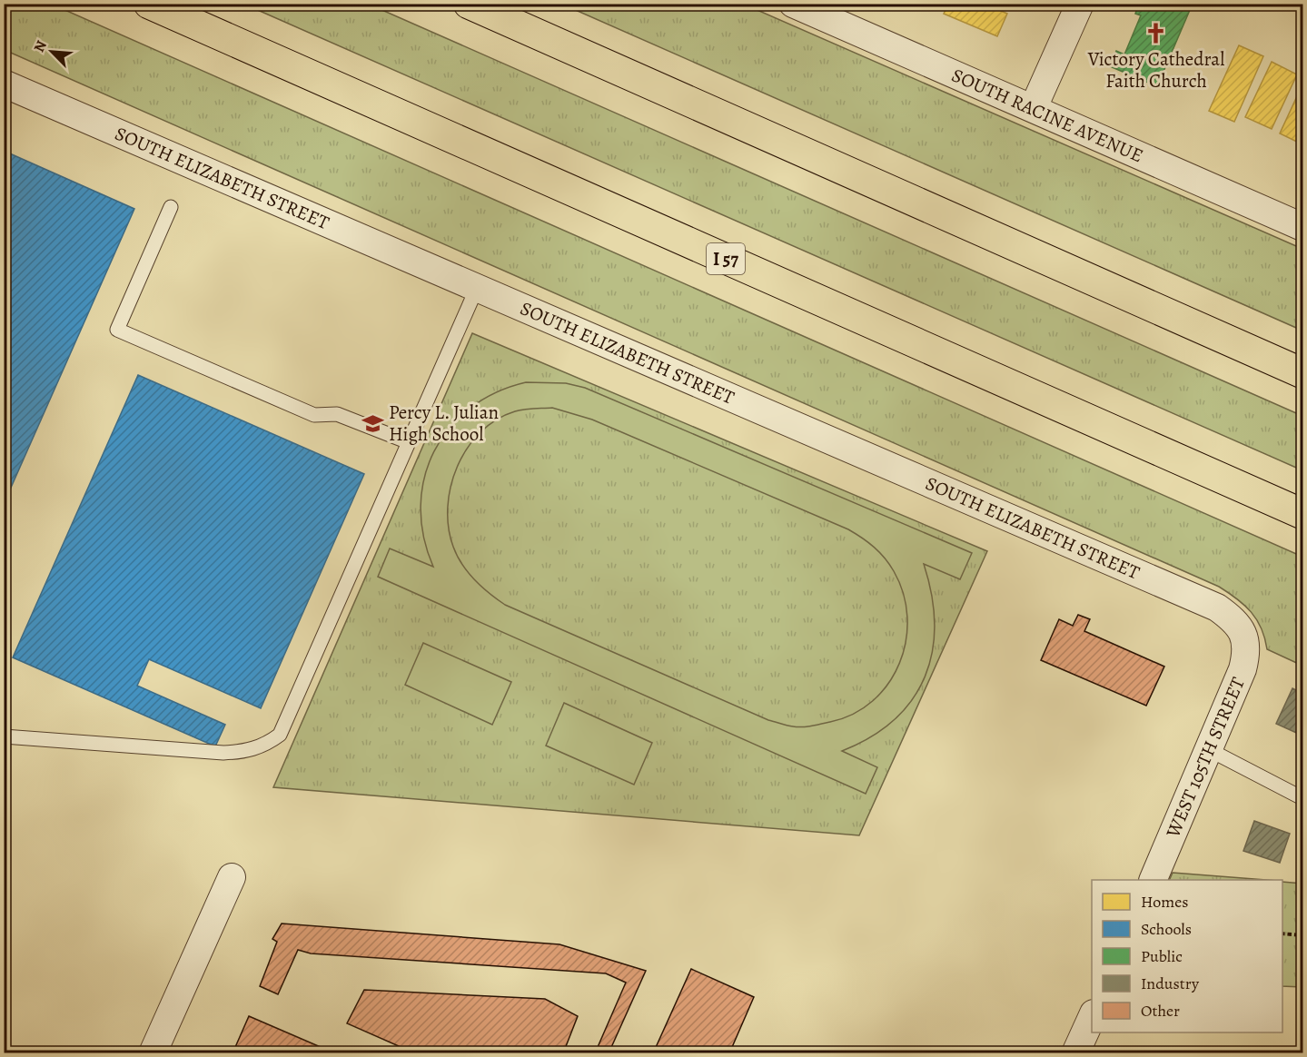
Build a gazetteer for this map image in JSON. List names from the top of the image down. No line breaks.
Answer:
{"streets":{"highway":["I 57"],"street":["SOUTH RACINE AVENUE","SOUTH ELIZABETH STREET","WEST 105TH STREET"]},"crossings":[["SOUTH ELIZABETH STREET","WEST 105TH STREET"]],"places":{"church":["Victory Cathedral Faith Church"],"school or university":["Percy L. Julian High School"]},"legend":["Homes","Schools","Public","Industry","Other"],"north":"top left"}
